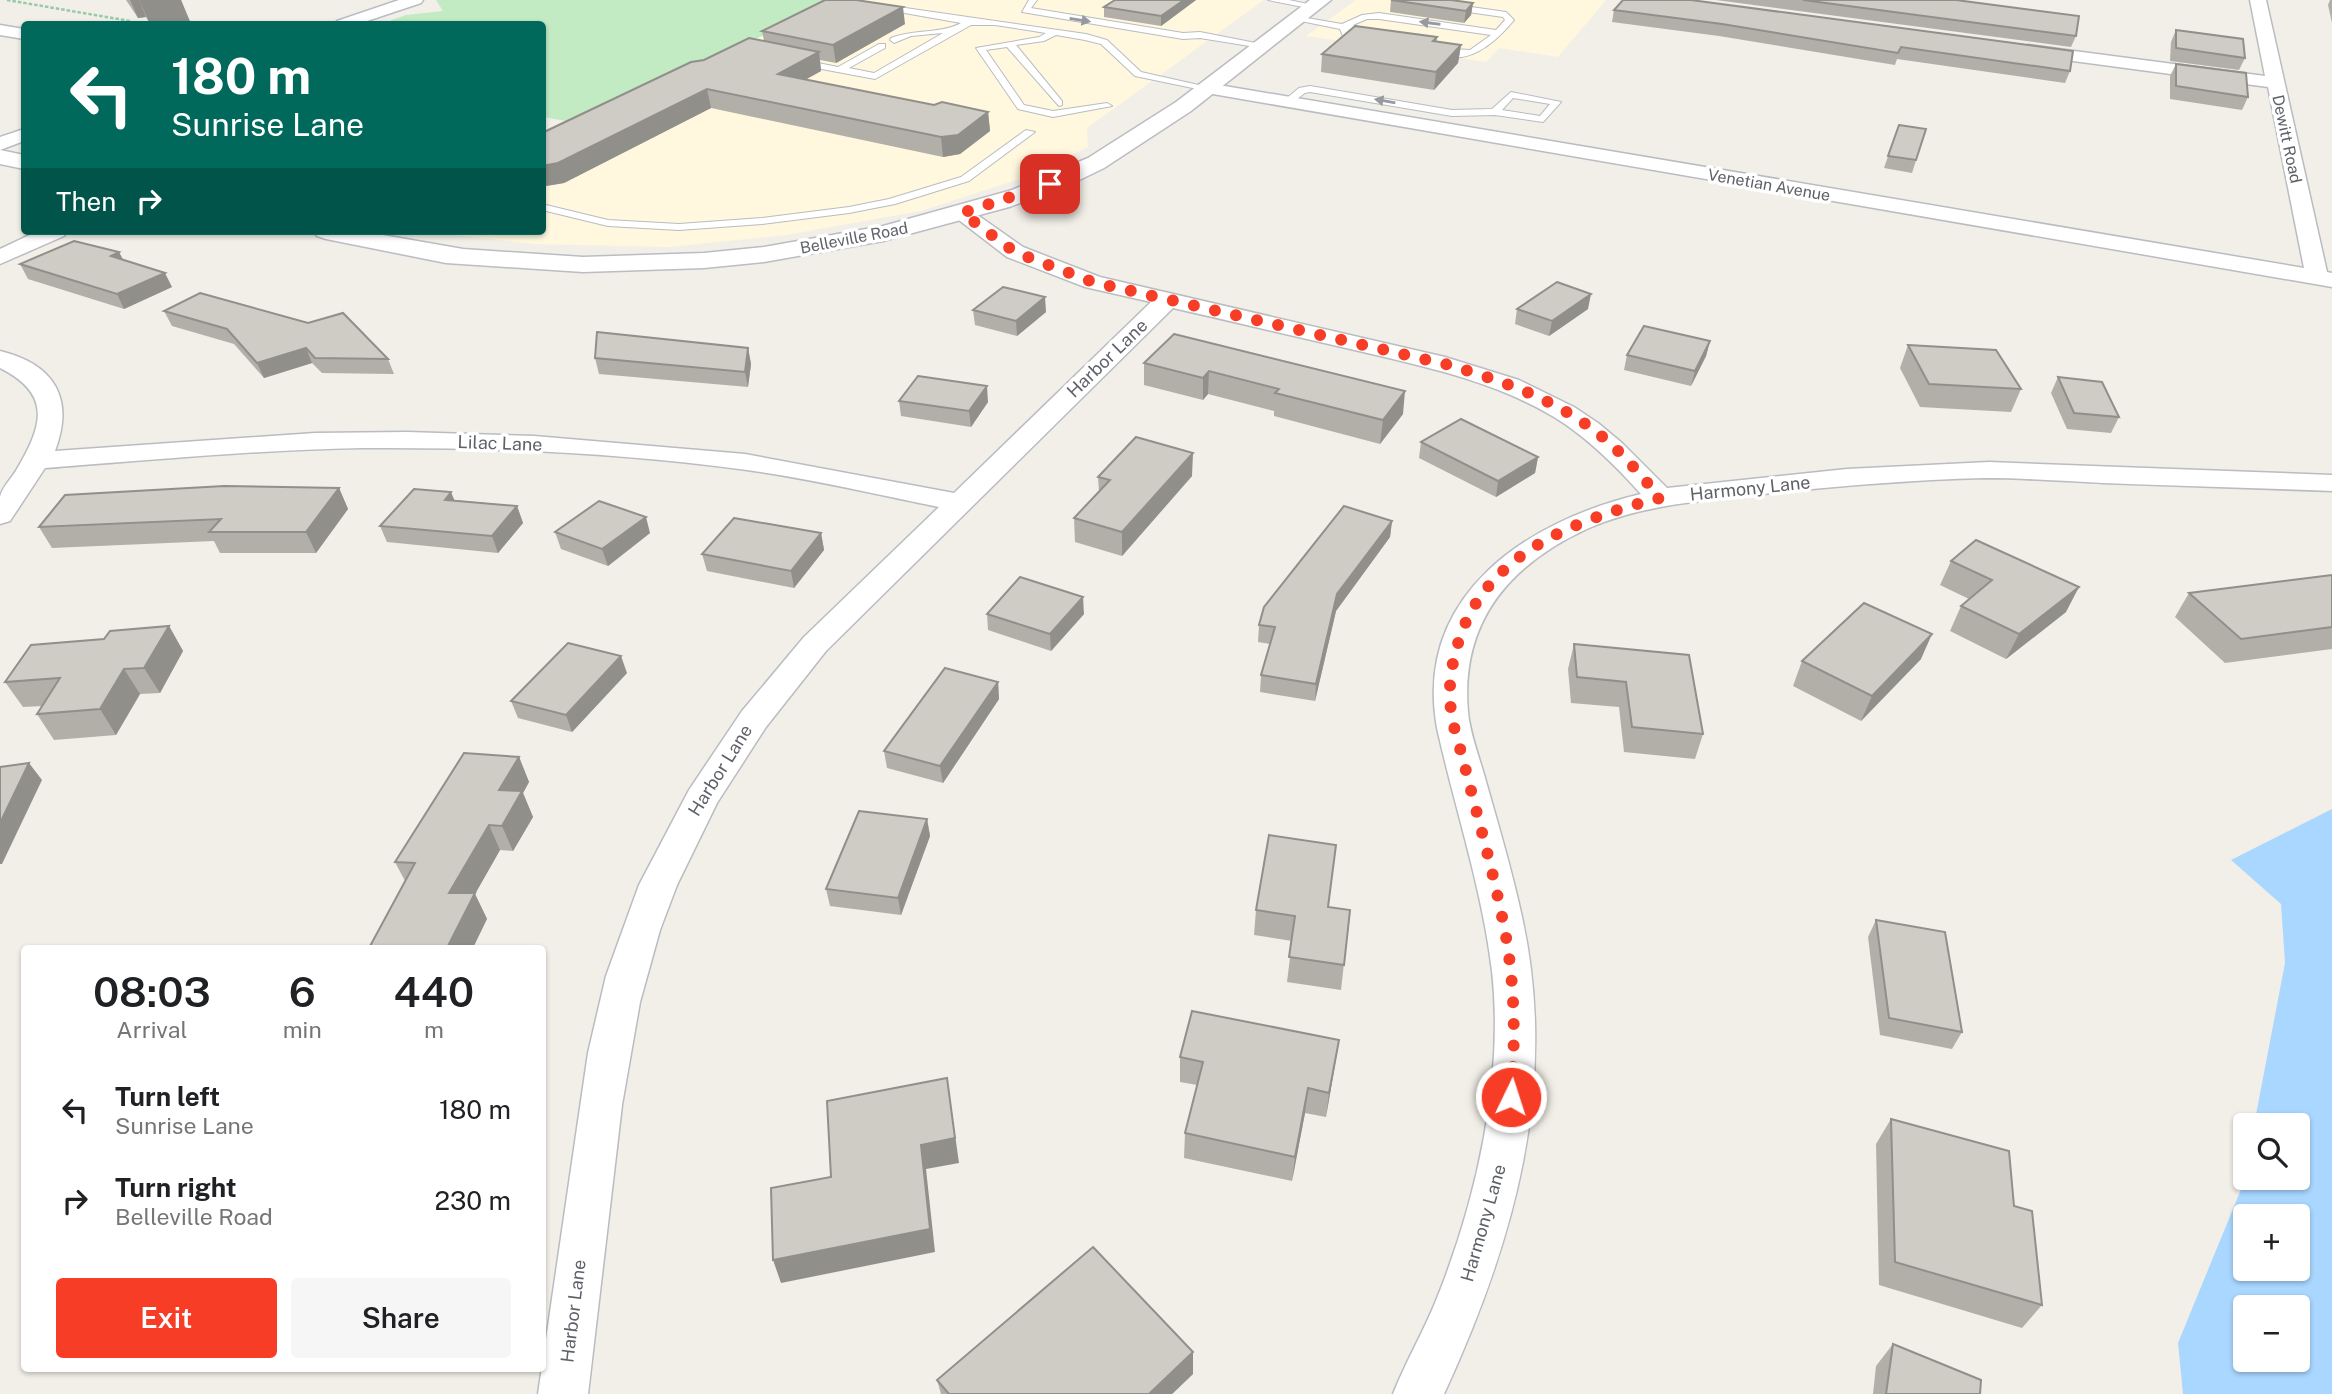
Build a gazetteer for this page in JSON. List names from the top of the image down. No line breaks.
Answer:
{"streets":{"main road":["Belleville Road"],"street":["Dewitt Road","Venetian Avenue","Harbor Lane","Lilac Lane","Harmony Lane"]},"crossings":[["Dewitt Road","Venetian Avenue"],["Venetian Avenue","Belleville Road"],["Harbor Lane","Lilac Lane"]],"page":{"turn":["180 m","Sunrise Lane"],"then":"Then","eta":["08:03","Arrival","6","min","440","m"],"list":[{"name":"Turn left","note":"Sunrise Lane","value":"180 m"},{"name":"Turn right","note":"Belleville Road","value":"230 m"}],"map_buttons":["+","−"],"buttons":["Exit","Share"]}}
